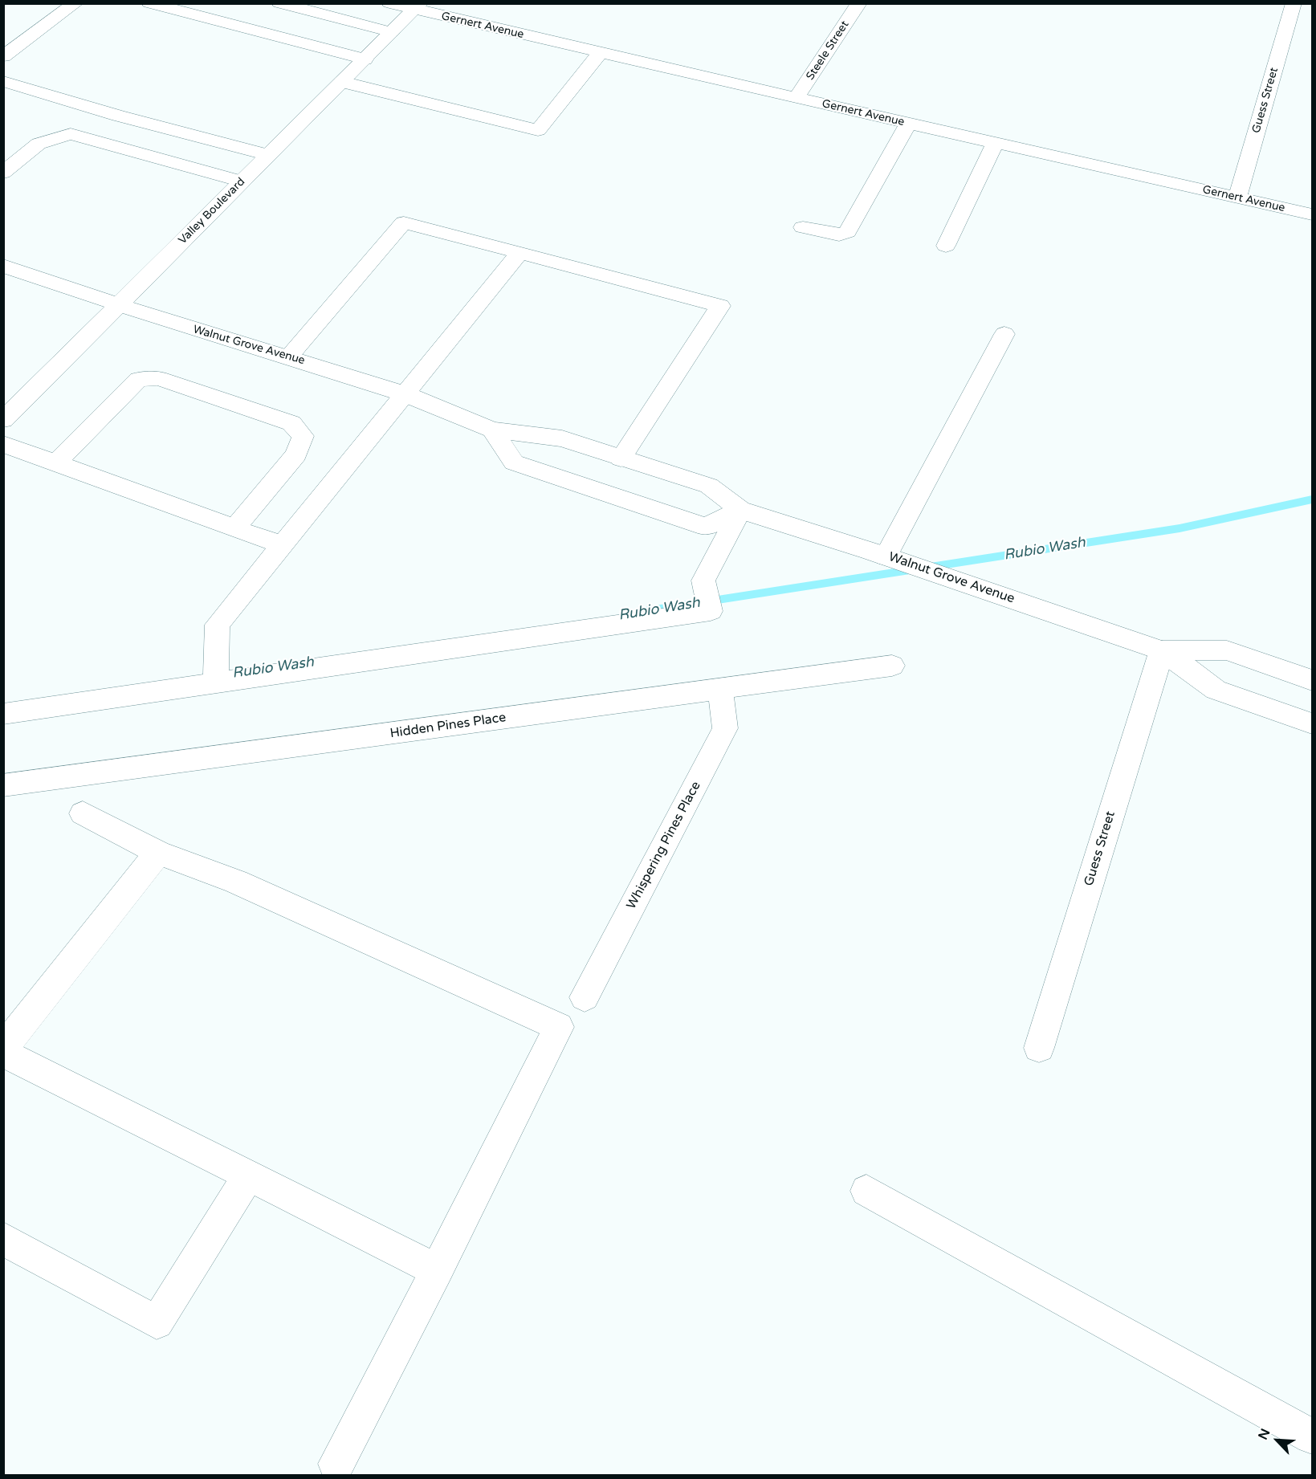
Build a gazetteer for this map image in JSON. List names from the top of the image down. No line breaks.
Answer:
{"streets":{"street":["Gernert Avenue","Steele Street","Guess Street","Valley Boulevard","Walnut Grove Avenue","Hidden Pines Place","Whispering Pines Place"]},"crossings":[["Gernert Avenue","Steele Street"],["Gernert Avenue","Guess Street"],["Gernert Avenue","Valley Boulevard"],["Guess Street","Walnut Grove Avenue"],["Valley Boulevard","Walnut Grove Avenue"],["Hidden Pines Place","Whispering Pines Place"]],"water":["Rubio Wash"],"north":"top left"}
